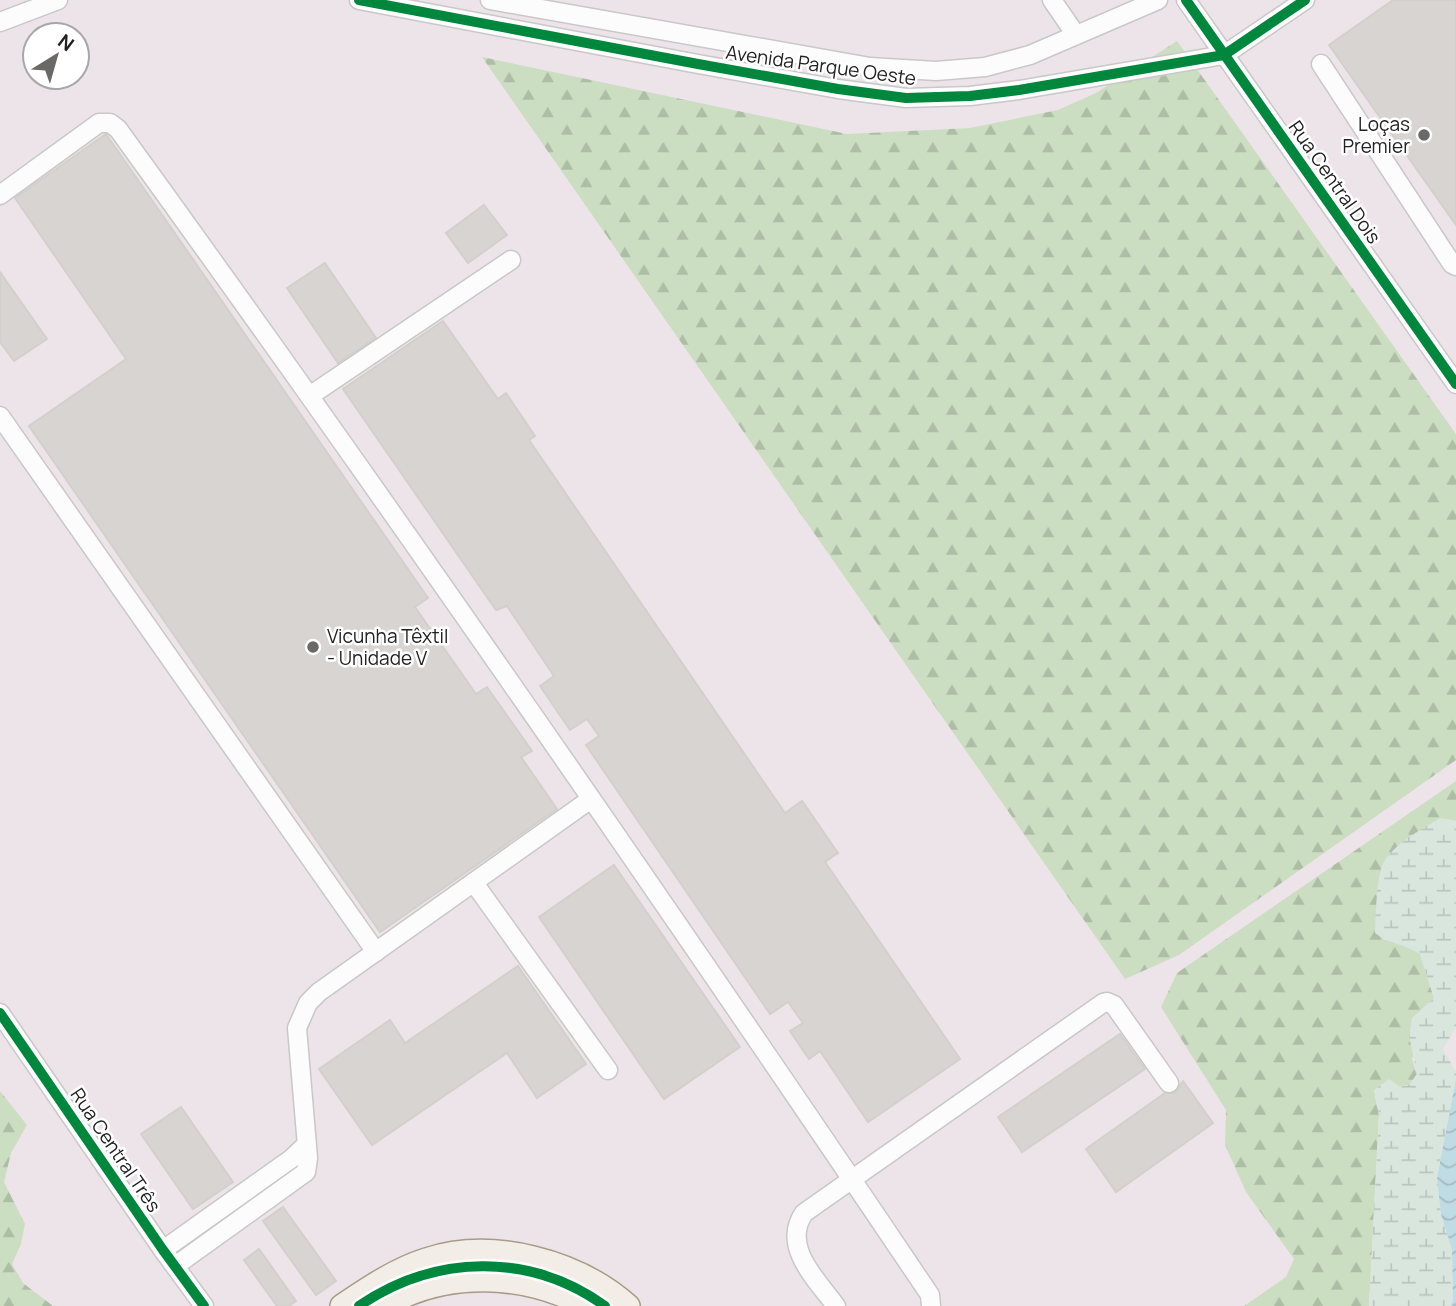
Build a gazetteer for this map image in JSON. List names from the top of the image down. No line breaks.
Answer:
{"streets":{"street":["Avenida Parque Oeste","Rua Central Dois","Rua Central Três"]},"crossings":[["Avenida Parque Oeste","Rua Central Dois"]],"places":["Loças Premier","Vicunha Têxtil - Unidade V"],"north":"top right"}
